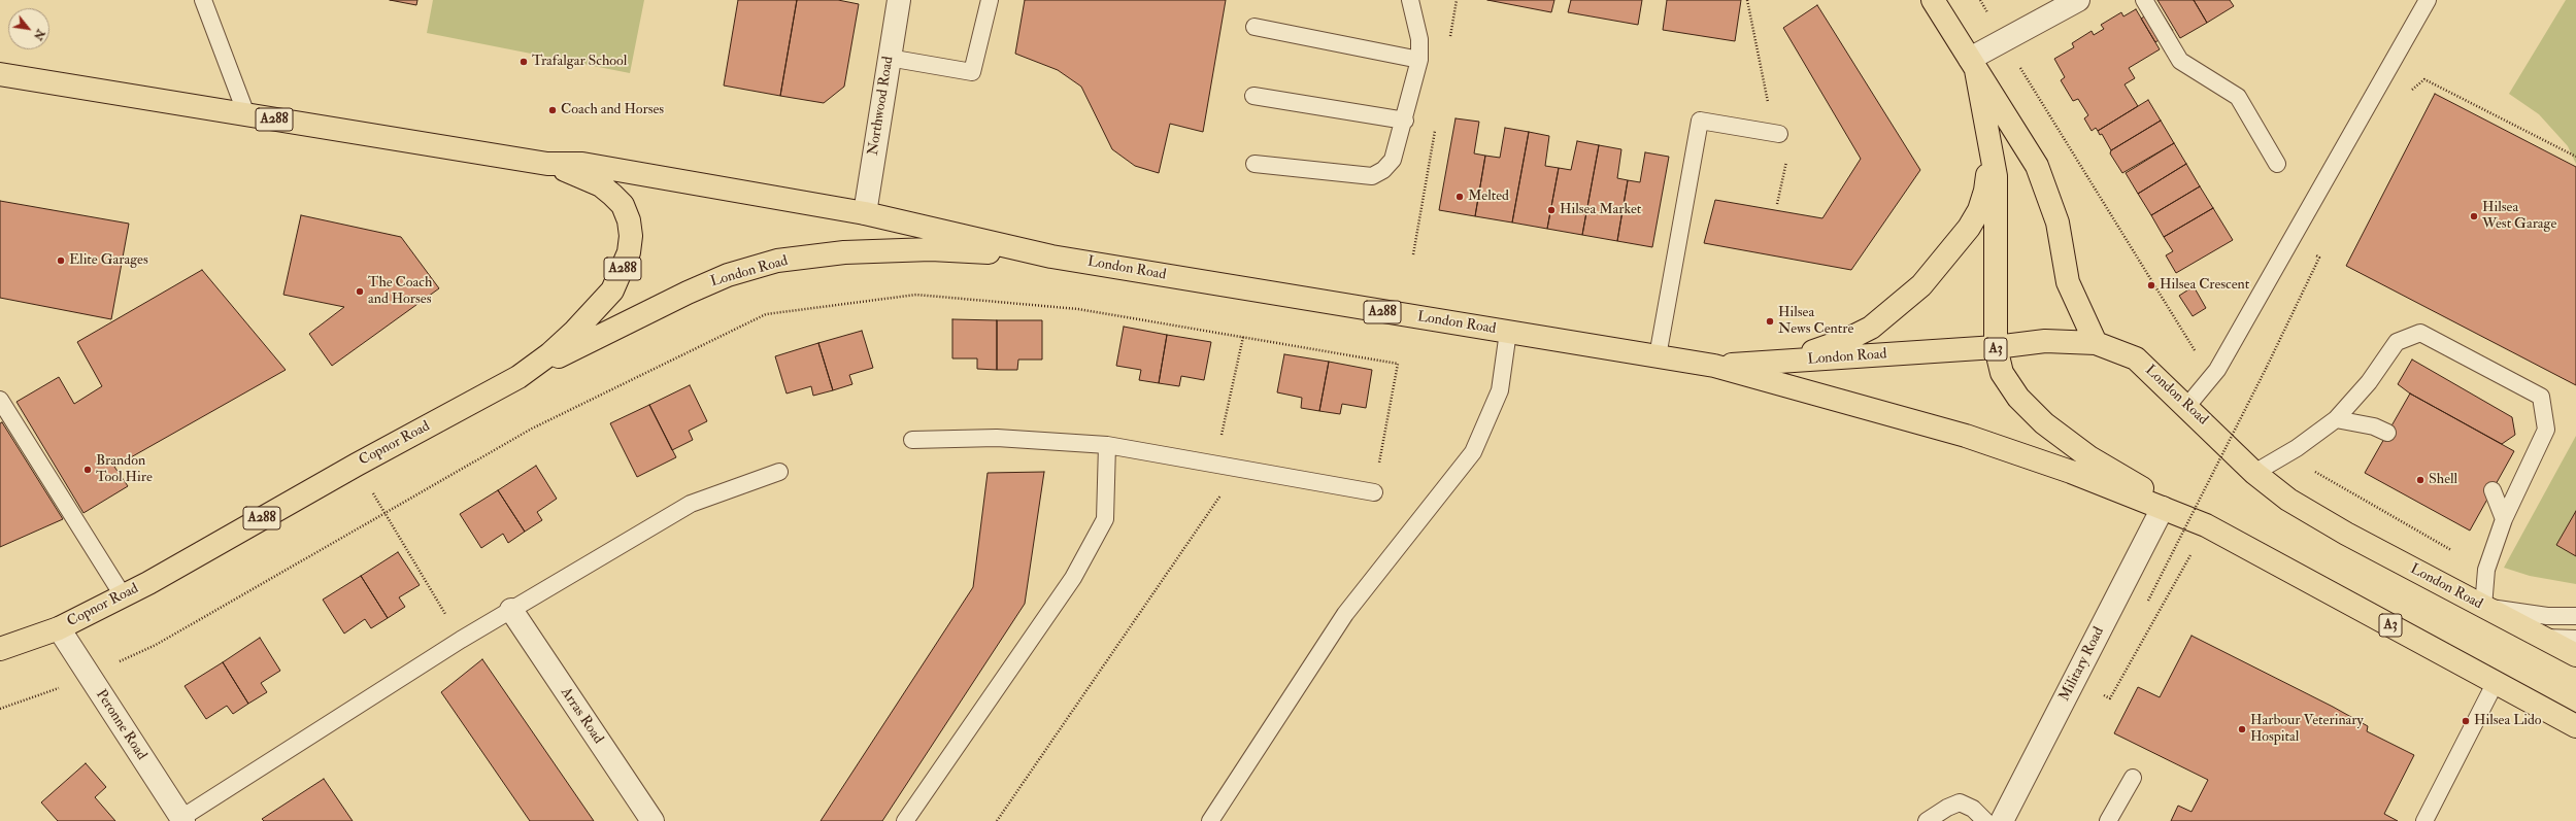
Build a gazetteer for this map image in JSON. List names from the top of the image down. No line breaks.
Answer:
{"streets":{"main road":["A288","London Road","A3","Copnor Road"],"street":["Northwood Road","Military Road","Arras Road","Peronne Road"]},"crossings":[["Northwood Road","London Road"],["A288","London Road"],["A288","Copnor Road"],["London Road","A3"],["London Road","Copnor Road"],["London Road","Military Road"],["Copnor Road","Peronne Road"]],"places":["Trafalgar School","Coach and Horses","Melted","Hilsea Market","Hilsea West Garage","Elite Garages","Hilsea Crescent","The Coach and Horses","Hilsea News Centre","Brandon Tool Hire","Shell","Hilsea Lido","Harbour Veterinary Hospital"],"north":"bottom right"}
